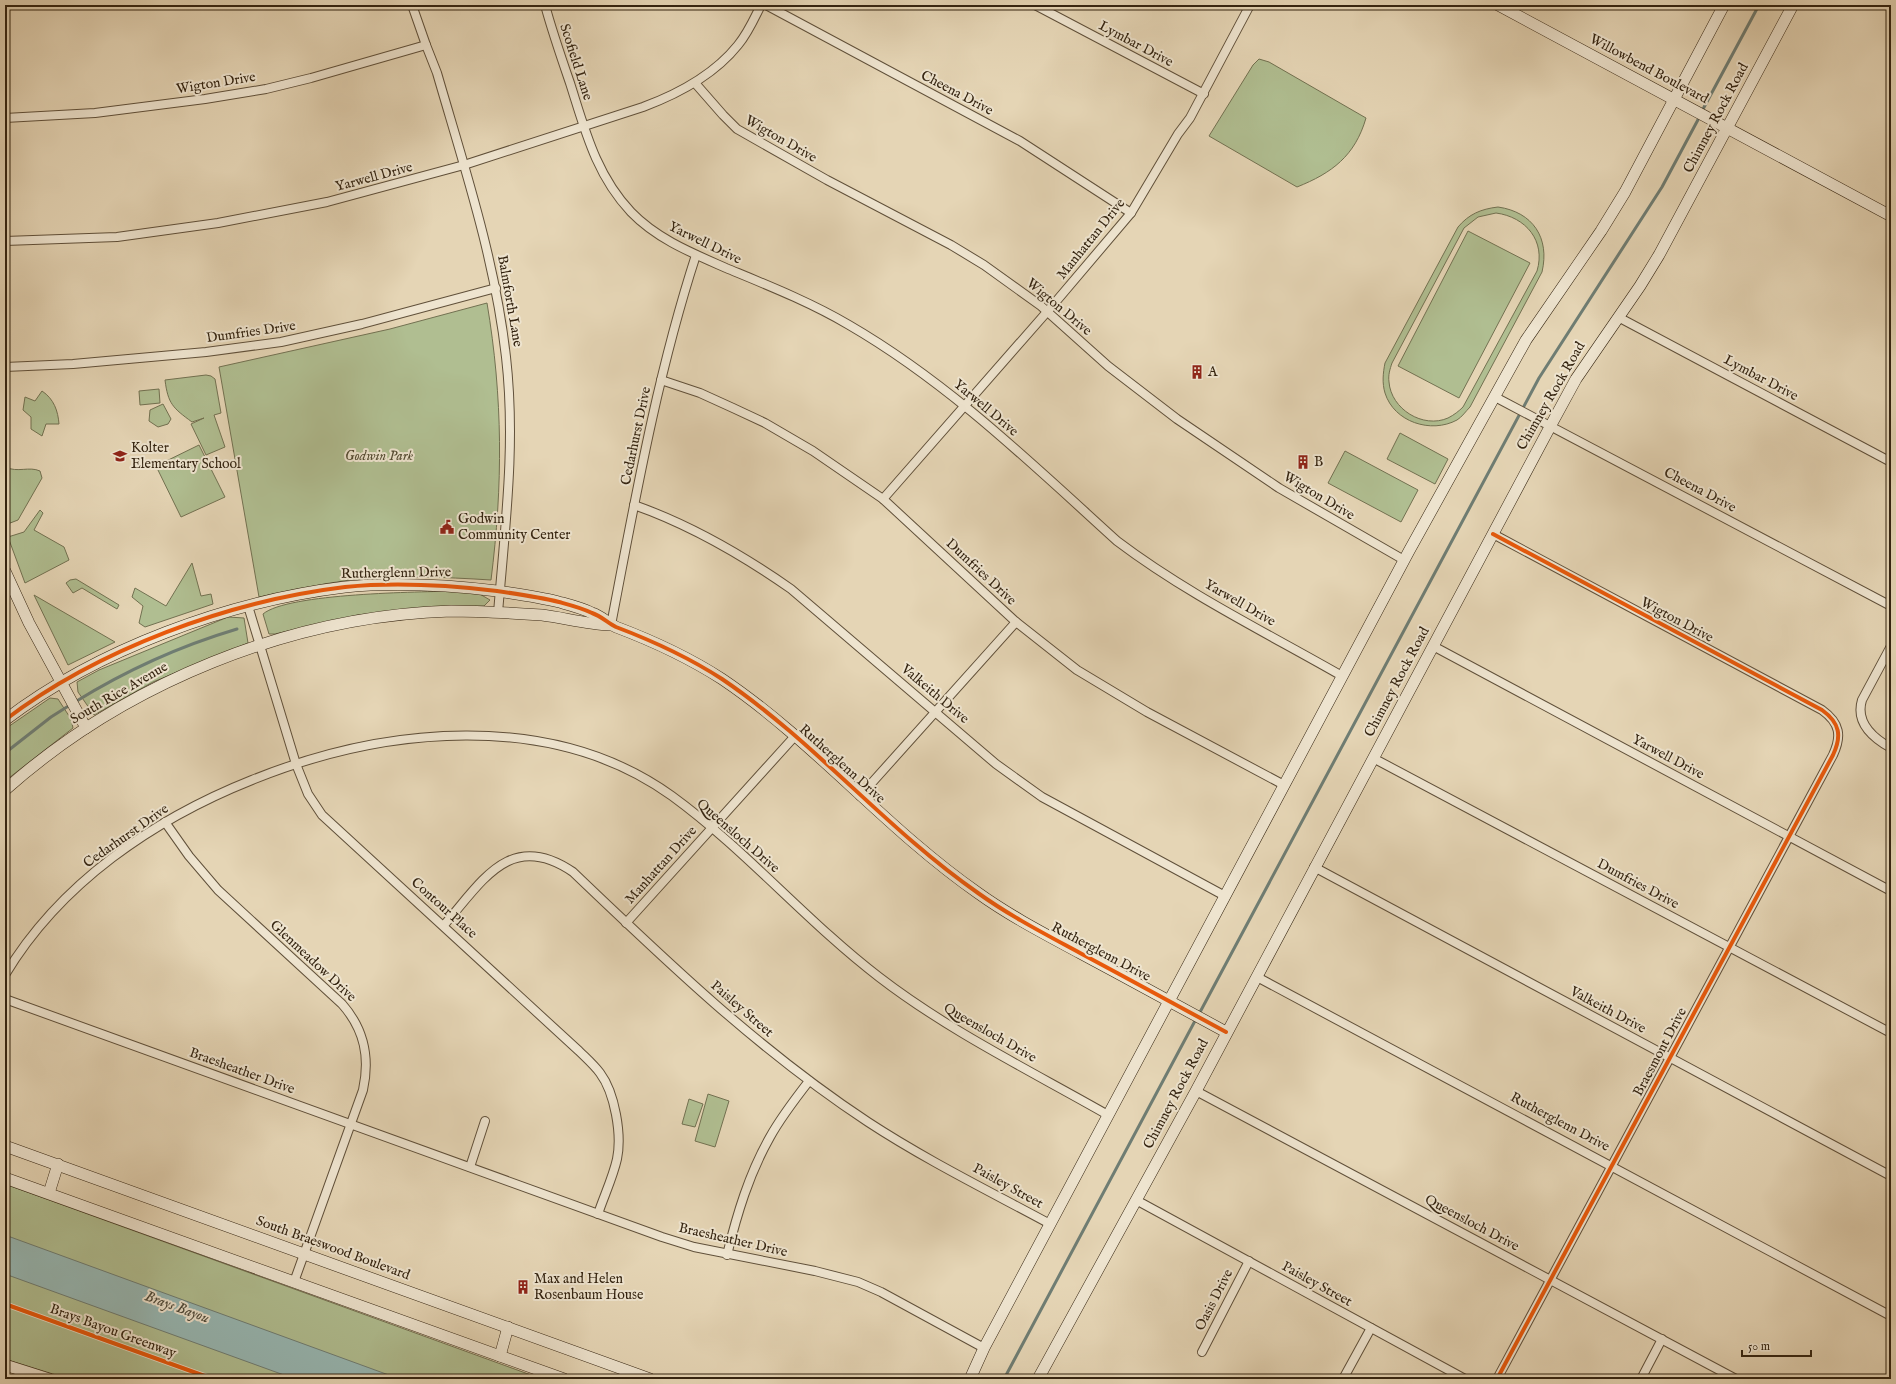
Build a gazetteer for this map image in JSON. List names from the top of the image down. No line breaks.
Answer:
{"streets":{"main road":["Willowbend Boulevard","Chimney Rock Road","Rutherglenn Drive","South Rice Avenue","South Braeswood Boulevard"],"street":["Lymbar Drive","Scofield Lane","Wigton Drive","Cheena Drive","Yarwell Drive","Manhattan Drive","Balmforth Lane","Dumfries Drive","Cedarhurst Drive","Valkeith Drive","Queensloch Drive","Contour Place","Glenmeadow Drive","Paisley Street","Braesmont Drive","Braesheather Drive","Oasis Drive"],"cycle path":["Brays Bayou Greenway"]},"crossings":[["Lymbar Drive","Chimney Rock Road"],["Lymbar Drive","Manhattan Drive"],["Scofield Lane","Yarwell Drive"],["Willowbend Boulevard","Chimney Rock Road"],["Wigton Drive","Chimney Rock Road"],["Wigton Drive","Manhattan Drive"],["Wigton Drive","Balmforth Lane"],["Wigton Drive","Braesmont Drive"],["Cheena Drive","Chimney Rock Road"],["Cheena Drive","Manhattan Drive"],["Chimney Rock Road","Yarwell Drive"],["Chimney Rock Road","Dumfries Drive"],["Chimney Rock Road","Rutherglenn Drive"],["Chimney Rock Road","Valkeith Drive"],["Chimney Rock Road","Queensloch Drive"],["Chimney Rock Road","Paisley Street"],["Yarwell Drive","Manhattan Drive"],["Yarwell Drive","Balmforth Lane"],["Yarwell Drive","Cedarhurst Drive"],["Yarwell Drive","Braesmont Drive"],["Manhattan Drive","Dumfries Drive"],["Manhattan Drive","Rutherglenn Drive"],["Manhattan Drive","Queensloch Drive"],["Manhattan Drive","Paisley Street"],["Balmforth Lane","Dumfries Drive"],["Balmforth Lane","Rutherglenn Drive"],["Dumfries Drive","Cedarhurst Drive"],["Dumfries Drive","Braesmont Drive"],["Cedarhurst Drive","Rutherglenn Drive"],["Cedarhurst Drive","Valkeith Drive"],["Cedarhurst Drive","Queensloch Drive"],["Cedarhurst Drive","Contour Place"],["Cedarhurst Drive","Glenmeadow Drive"],["Rutherglenn Drive","South Rice Avenue"],["Rutherglenn Drive","Contour Place"],["Rutherglenn Drive","Braesmont Drive"],["South Rice Avenue","Contour Place"],["Valkeith Drive","Braesmont Drive"],["Queensloch Drive","Contour Place"],["Queensloch Drive","Braesmont Drive"],["Contour Place","Paisley Street"],["Contour Place","Braesheather Drive"],["Glenmeadow Drive","Braesheather Drive"],["Glenmeadow Drive","South Braeswood Boulevard"],["Paisley Street","Oasis Drive"]],"water":["Brays Bayou"],"parks":["Godwin Park"],"places":{"building":["A","B","Max and Helen Rosenbaum House"],"school or university":["Kolter Elementary School"],"public building":["Godwin Community Center"]},"scale_bar":"50 m"}
